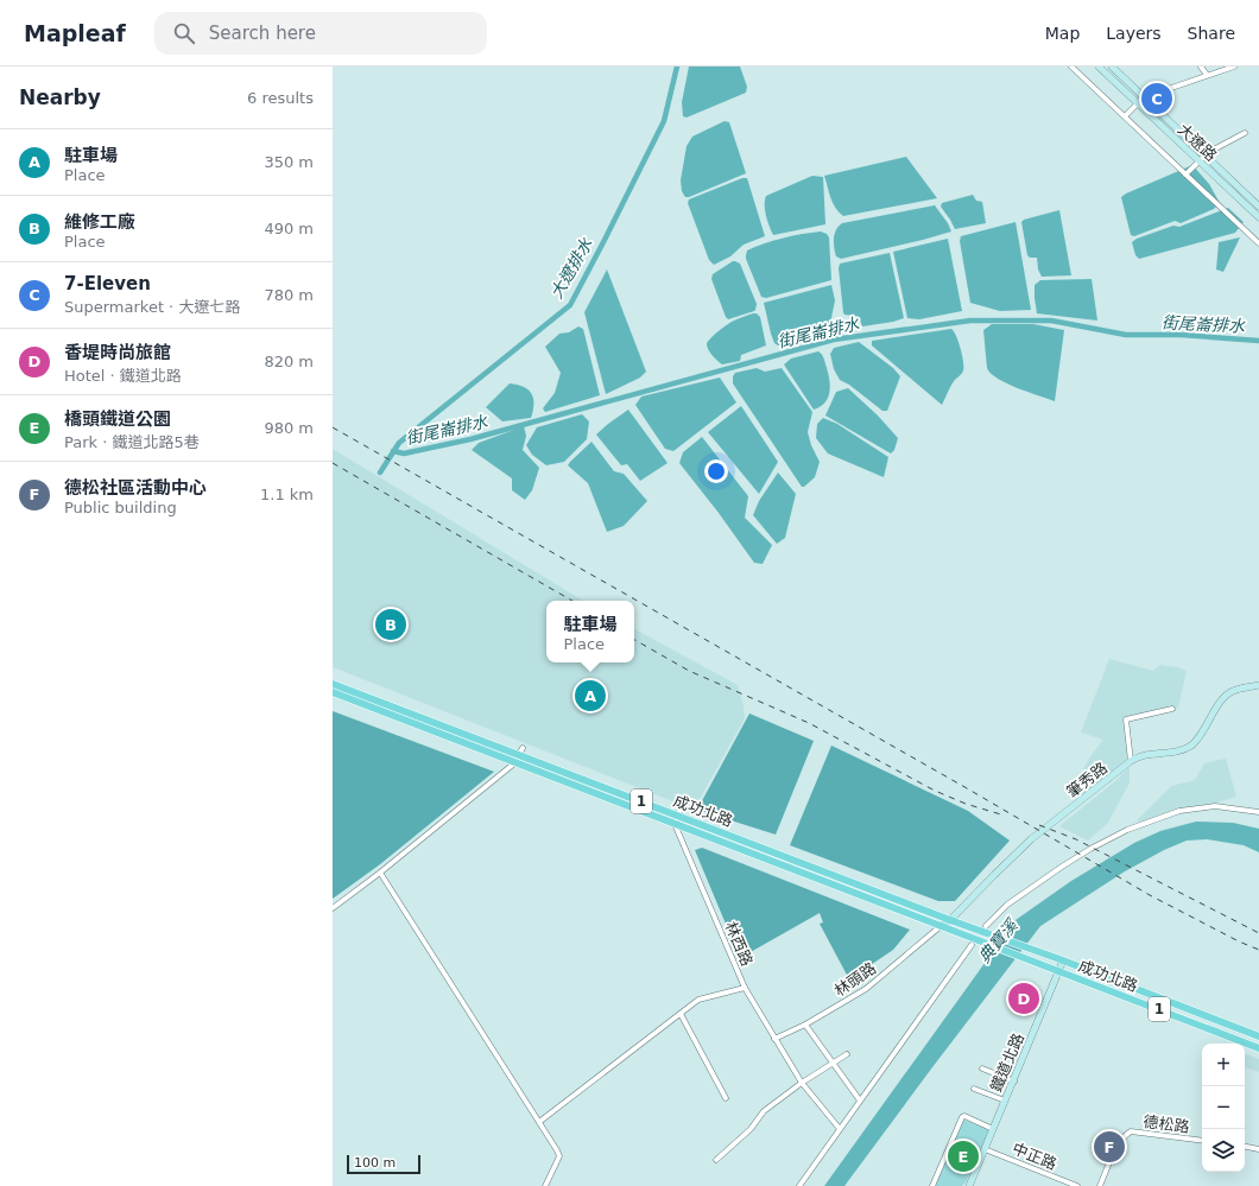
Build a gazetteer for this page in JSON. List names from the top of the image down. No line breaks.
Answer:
{"streets":{"main road":["1","成功北路"],"street":["大遼路","筆秀路","林西路","林頭路","鐵道北路","德松路","中正路"]},"crossings":[["筆秀路","成功北路"],["筆秀路","林頭路"],["成功北路","林西路"],["成功北路","林頭路"],["成功北路","鐵道北路"],["林西路","林頭路"],["鐵道北路","中正路"]],"water":["大遼排水","街尾崙排水","典寶溪"],"scale_bar":"100 m","page":{"header":"Mapleaf","search":"Search here","nav":["Map","Layers","Share"],"heading":["Nearby","6 results"],"pins":["C","B","A","D","F","E"],"list":[{"mark":"A","name":"駐車場","note":"Place","value":"350 m"},{"mark":"B","name":"維修工廠","note":"Place","value":"490 m"},{"mark":"C","name":"7-Eleven","note":"Supermarket · 大遼七路","value":"780 m"},{"mark":"D","name":"香堤時尚旅館","note":"Hotel · 鐵道北路","value":"820 m"},{"mark":"E","name":"橋頭鐵道公園","note":"Park · 鐵道北路5巷","value":"980 m"},{"mark":"F","name":"德松社區活動中心","note":"Public building","value":"1.1 km"}],"popup":["駐車場","Place"],"map_buttons":["+","−"],"scale":"100 m"}}
